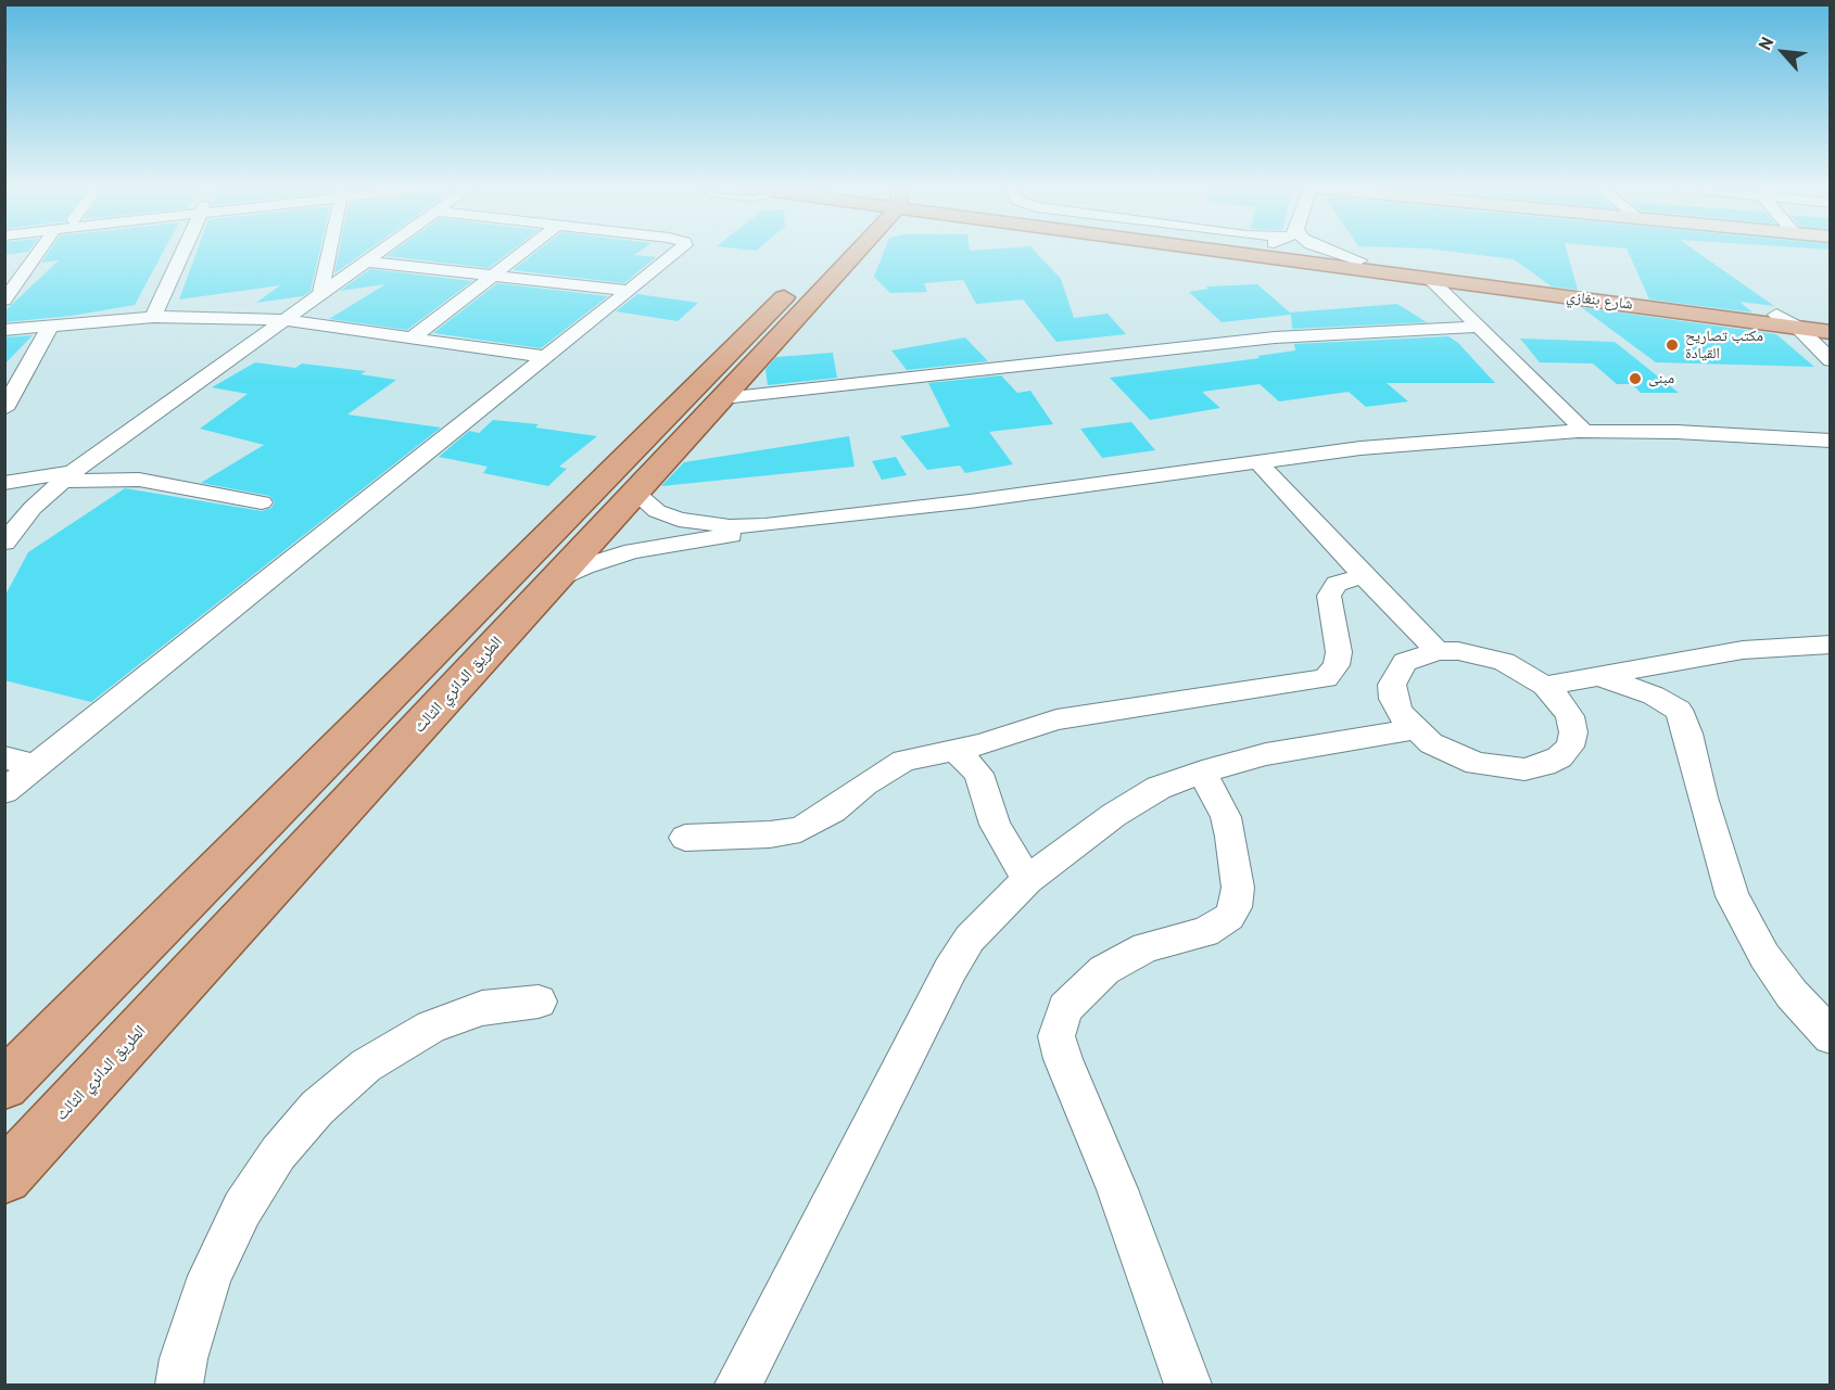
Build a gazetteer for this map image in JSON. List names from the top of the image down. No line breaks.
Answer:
{"streets":{"main road":["شارع بنغازي","الطريق الدائري الثالث"]},"places":["مكتب تصاريح القيادة","مبنى"],"north":"top left"}
